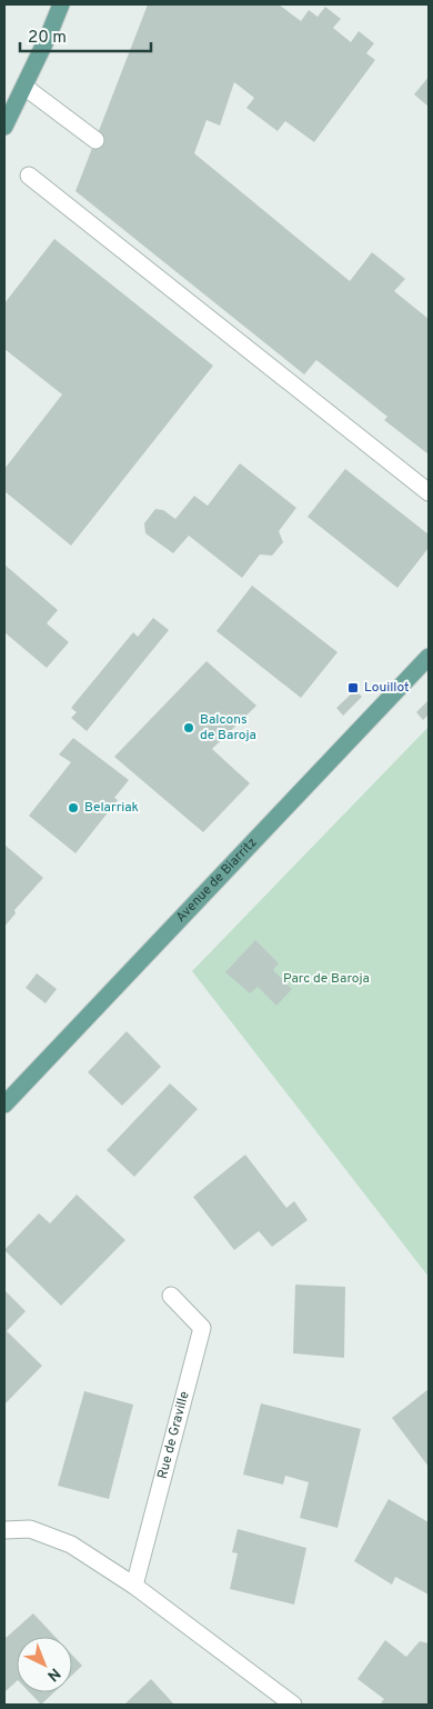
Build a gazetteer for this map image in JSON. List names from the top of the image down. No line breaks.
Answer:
{"streets":{"main road":["Avenue de Biarritz"],"street":["Rue de Graville"]},"parks":["Parc de Baroja"],"places":{"transit":["Louillot"],"other":["Balcons de Baroja","Belarriak"]},"scale_bar":"20 m","north":"bottom right"}
